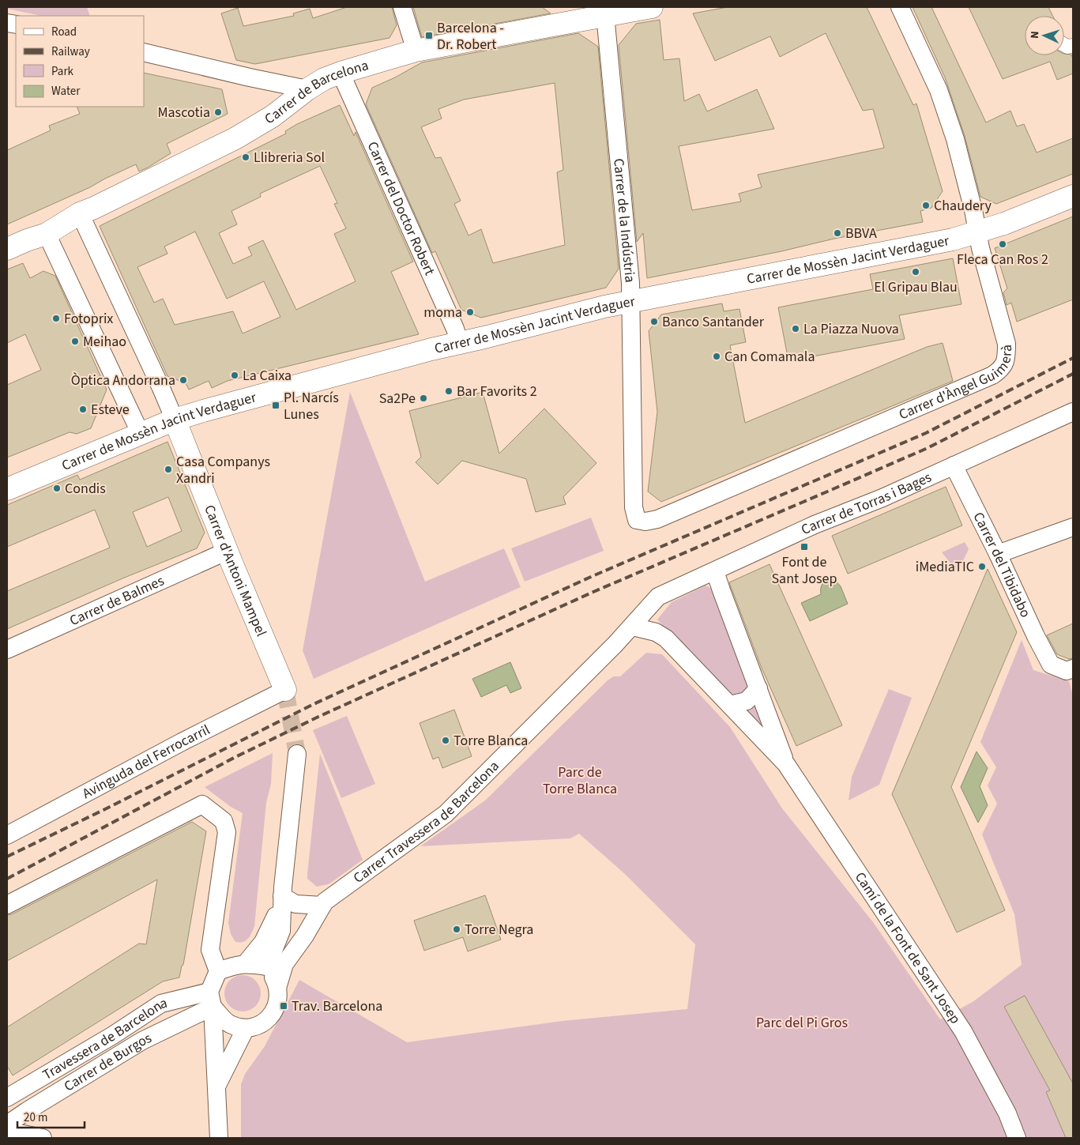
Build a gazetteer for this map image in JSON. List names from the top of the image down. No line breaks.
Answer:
{"streets":{"street":["Carrer de Barcelona","Carrer del Doctor Robert","Carrer de la Indústria","Carrer de Mossèn Jacint Verdaguer","Carrer d'Àngel Guimerà","Carrer de Torras i Bages","Carrer del Tibidabo","Carrer d'Antoni Mampel","Carrer de Balmes","Avinguda del Ferrocarril","Carrer Travessera de Barcelona","Camí de la Font de Sant Josep","Travessera de Barcelona","Carrer de Burgos"]},"crossings":[["Carrer de Barcelona","Carrer del Doctor Robert"],["Carrer de Barcelona","Carrer de la Indústria"],["Carrer de Barcelona","Carrer d'Antoni Mampel"],["Carrer del Doctor Robert","Carrer de Mossèn Jacint Verdaguer"],["Carrer de la Indústria","Carrer de Mossèn Jacint Verdaguer"],["Carrer de la Indústria","Carrer d'Àngel Guimerà"],["Carrer de Mossèn Jacint Verdaguer","Carrer d'Àngel Guimerà"],["Carrer de Mossèn Jacint Verdaguer","Carrer d'Antoni Mampel"],["Carrer de Torras i Bages","Carrer del Tibidabo"],["Carrer de Torras i Bages","Carrer Travessera de Barcelona"],["Carrer de Torras i Bages","Camí de la Font de Sant Josep"],["Carrer d'Antoni Mampel","Carrer de Balmes"],["Carrer d'Antoni Mampel","Avinguda del Ferrocarril"],["Carrer Travessera de Barcelona","Camí de la Font de Sant Josep"],["Carrer Travessera de Barcelona","Travessera de Barcelona"],["Carrer Travessera de Barcelona","Carrer de Burgos"],["Travessera de Barcelona","Carrer de Burgos"]],"parks":["Parc de Torre Blanca","Parc del Pi Gros"],"places":{"transit":["Barcelona - Dr. Robert","Pl. Narcís Lunes","Font de Sant Josep","Trav. Barcelona"],"other":["Mascotia","Llibreria Sol","Chaudery","BBVA","Fleca Can Ros 2","El Gripau Blau","moma","Fotoprix","Banco Santander","La Piazza Nuova","Meihao","Can Comamala","La Caixa","Òptica Andorrana","Bar Favorits 2","Sa2Pe","Esteve","Casa Companys Xandri","Condis","iMediaTIC","Torre Blanca","Torre Negra"]},"legend":["Road","Railway","Park","Water"],"scale_bar":"20 m","north":"left"}
